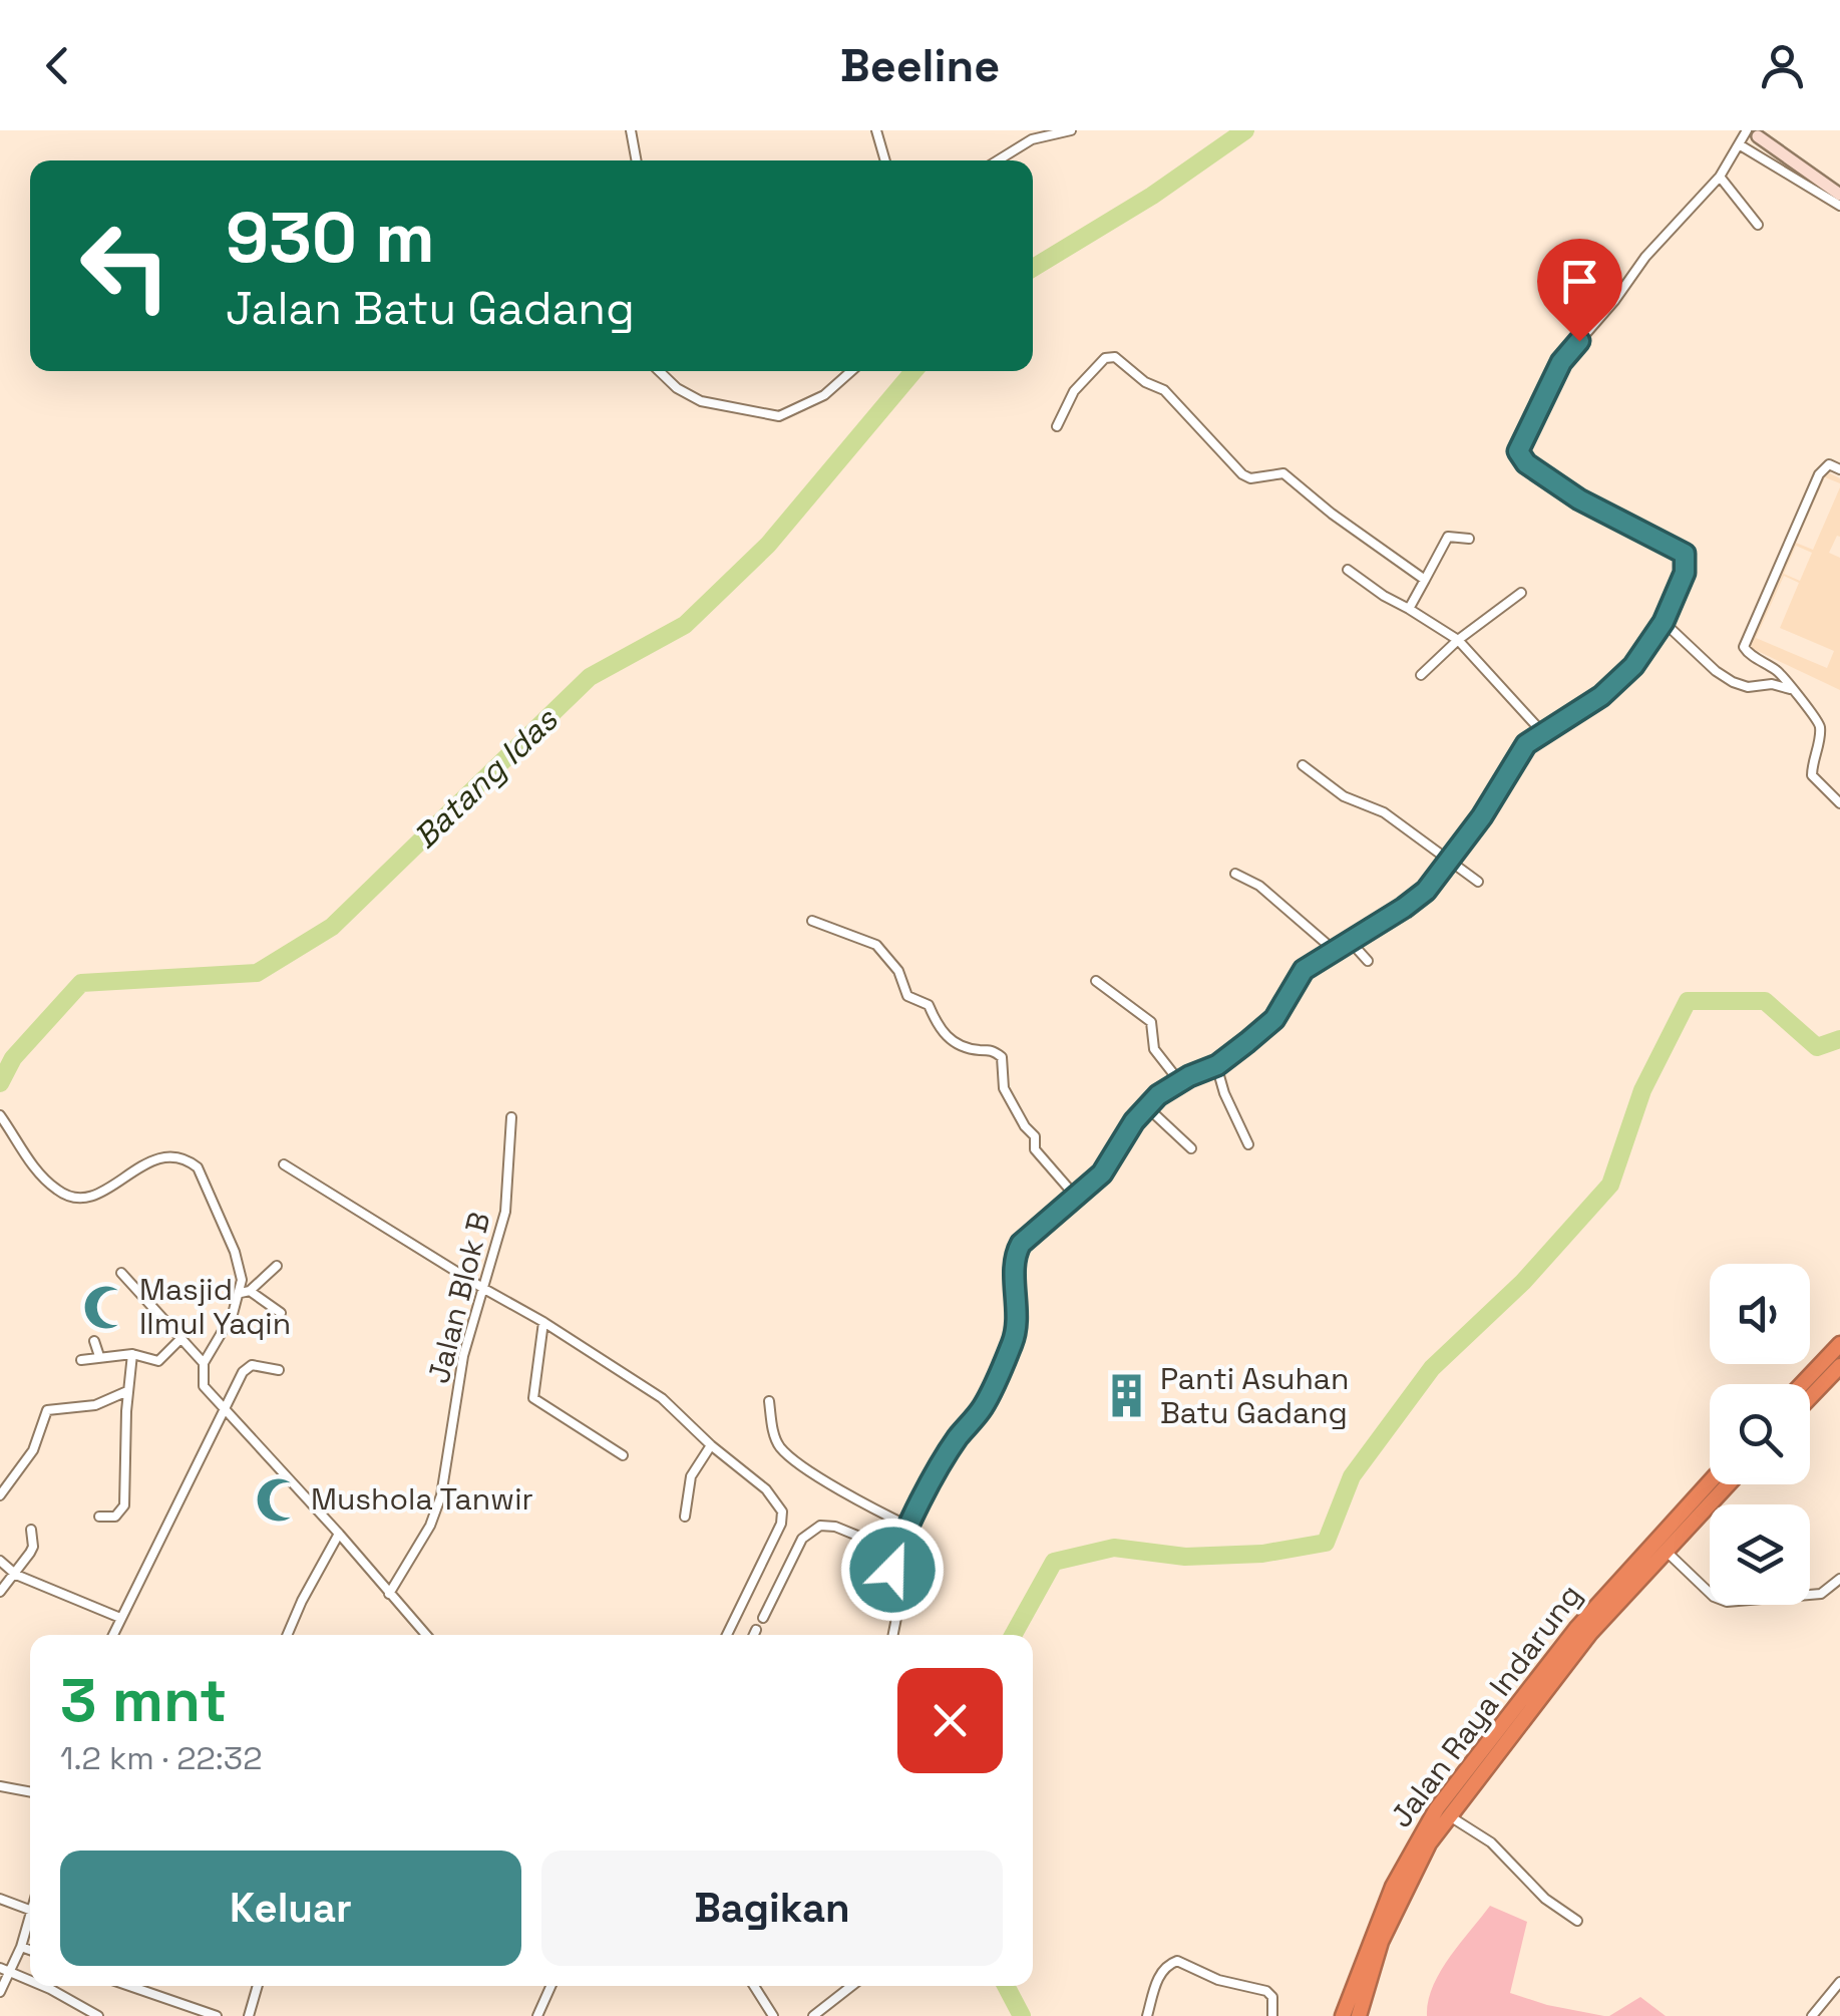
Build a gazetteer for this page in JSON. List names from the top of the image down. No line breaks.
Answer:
{"streets":{"highway":["Jalan Raya Indarung"],"street":["Jalan Blok B"]},"water":["Batang Idas"],"places":{"mosque":["Masjid Ilmul Yaqin","Mushola Tanwir"],"building":["Panti Asuhan Batu Gadang"]},"page":{"header":"Beeline","turn":["930 m","Jalan Batu Gadang"],"heading":["3 mnt","1.2 km · 22:32"],"buttons":["Keluar","Bagikan"]}}
